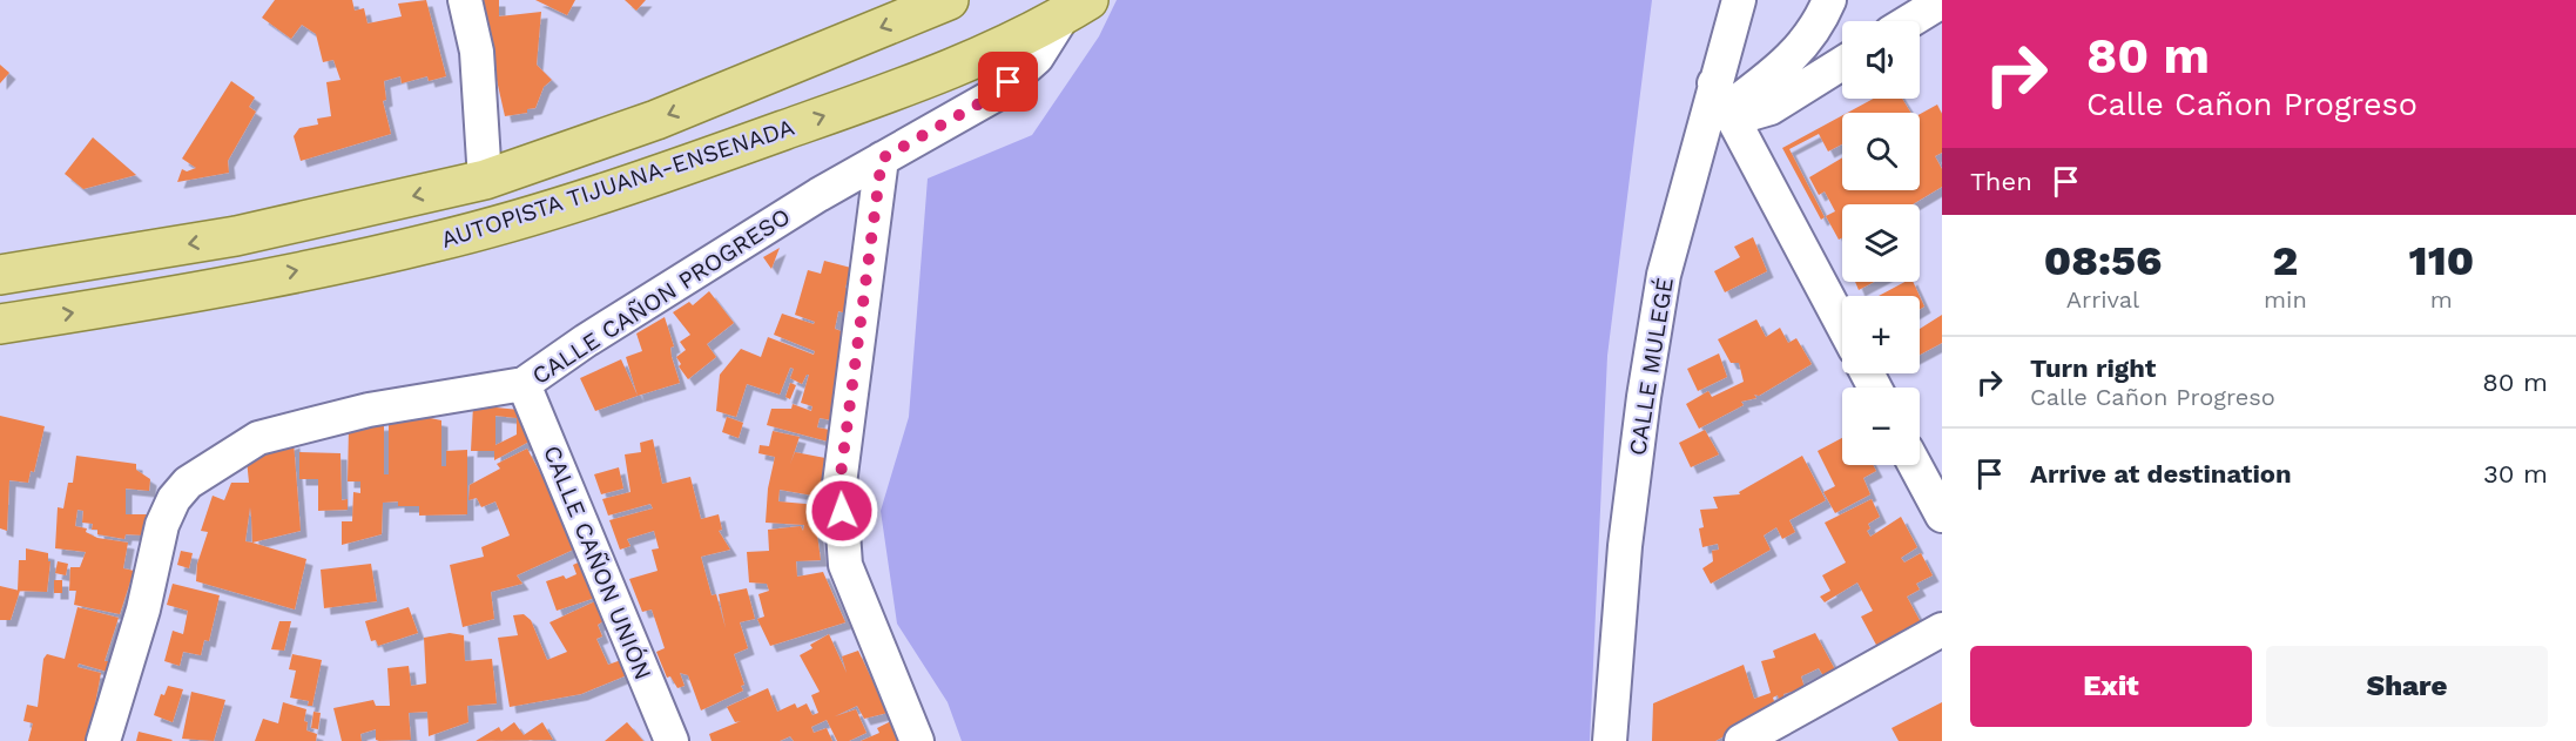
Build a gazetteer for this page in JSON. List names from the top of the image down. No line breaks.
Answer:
{"streets":{"main road":["AUTOPISTA TIJUANA-ENSENADA"],"street":["CALLE CAÑON PROGRESO","CALLE MULEGÉ","CALLE CAÑON UNIÓN"]},"crossings":[["AUTOPISTA TIJUANA-ENSENADA","CALLE CAÑON PROGRESO"],["CALLE CAÑON PROGRESO","CALLE CAÑON UNIÓN"]],"page":{"turn":["80 m","Calle Cañon Progreso"],"map_buttons":["+","−"],"then":"Then","eta":["08:56","Arrival","2","min","110","m"],"list":[{"name":"Turn right","note":"Calle Cañon Progreso","value":"80 m"},{"name":"Arrive at destination","value":"30 m"}],"buttons":["Exit","Share"]}}
